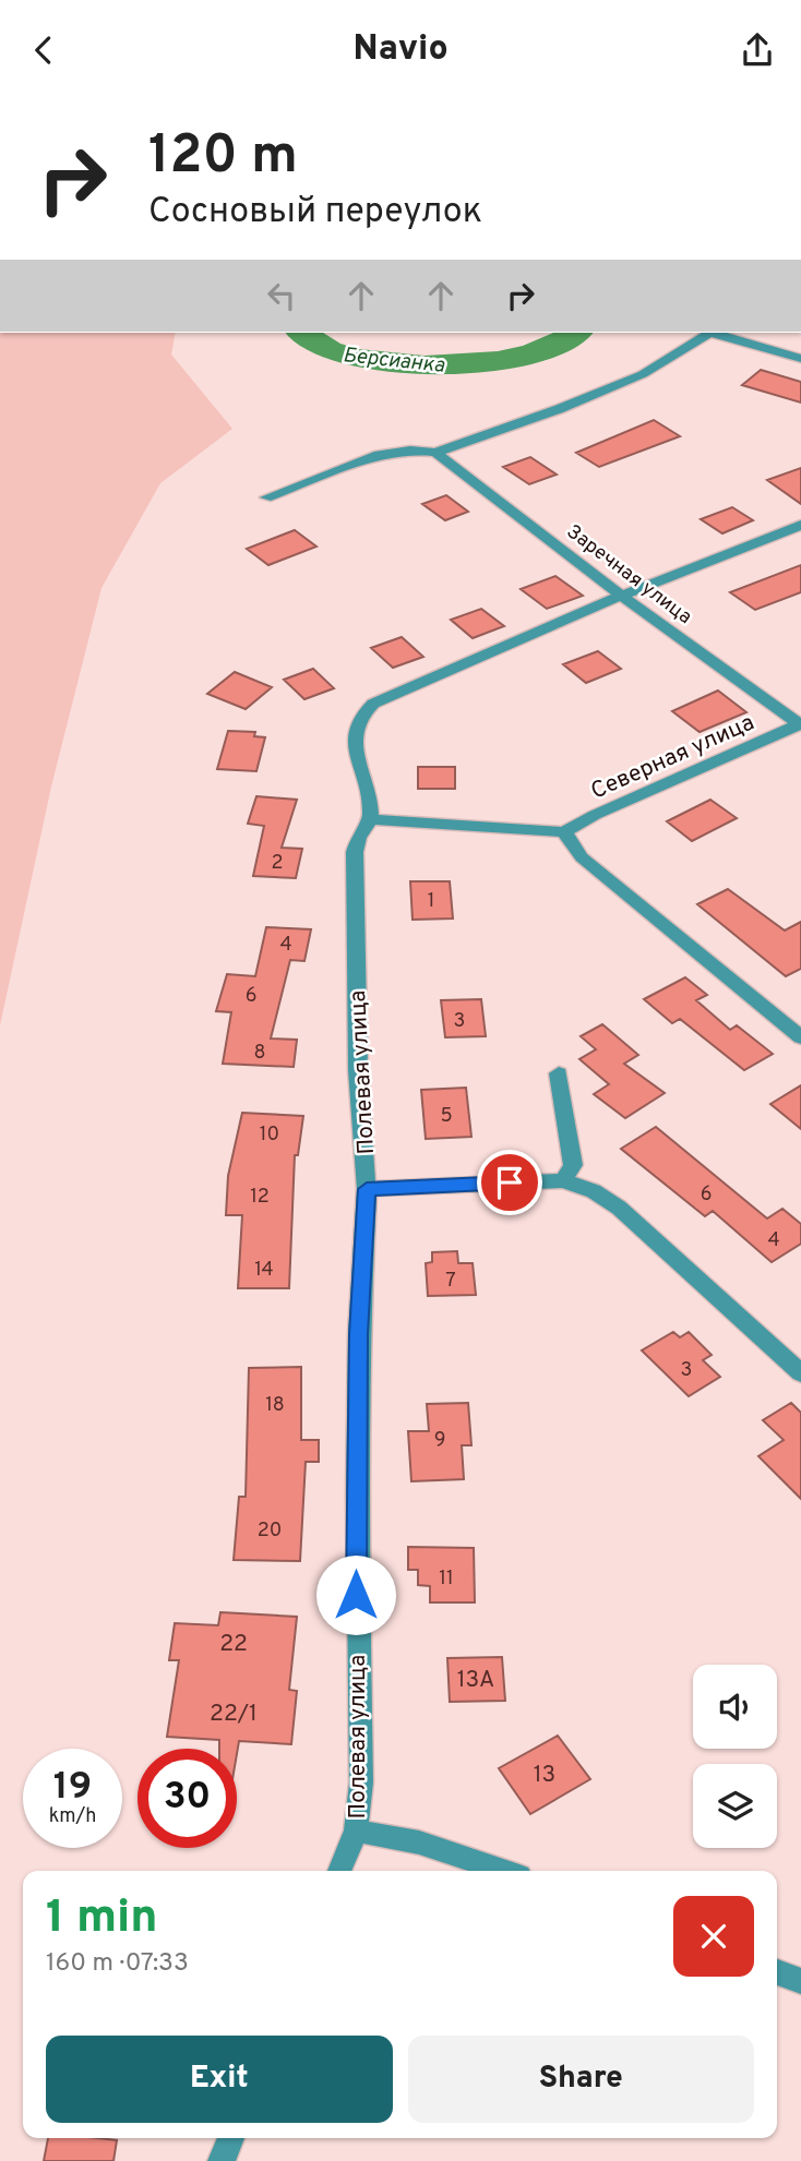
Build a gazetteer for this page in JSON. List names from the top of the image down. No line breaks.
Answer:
{"streets":{"street":["Заречная улица","Северная улица","Полевая улица"]},"crossings":[["Заречная улица","Северная улица"]],"water":["Берсианка"],"house_numbers":["2","1","4","6","3","8","5","10","6","12","4","14","7","3","18","9","20","11","22","13А","22/1","13"],"page":{"header":"Navio","turn":["120 m","Сосновый переулок"],"speed":"19 km/h","limit":"30","heading":["1 min","160 m · 07:33"],"buttons":["Exit","Share"]}}
